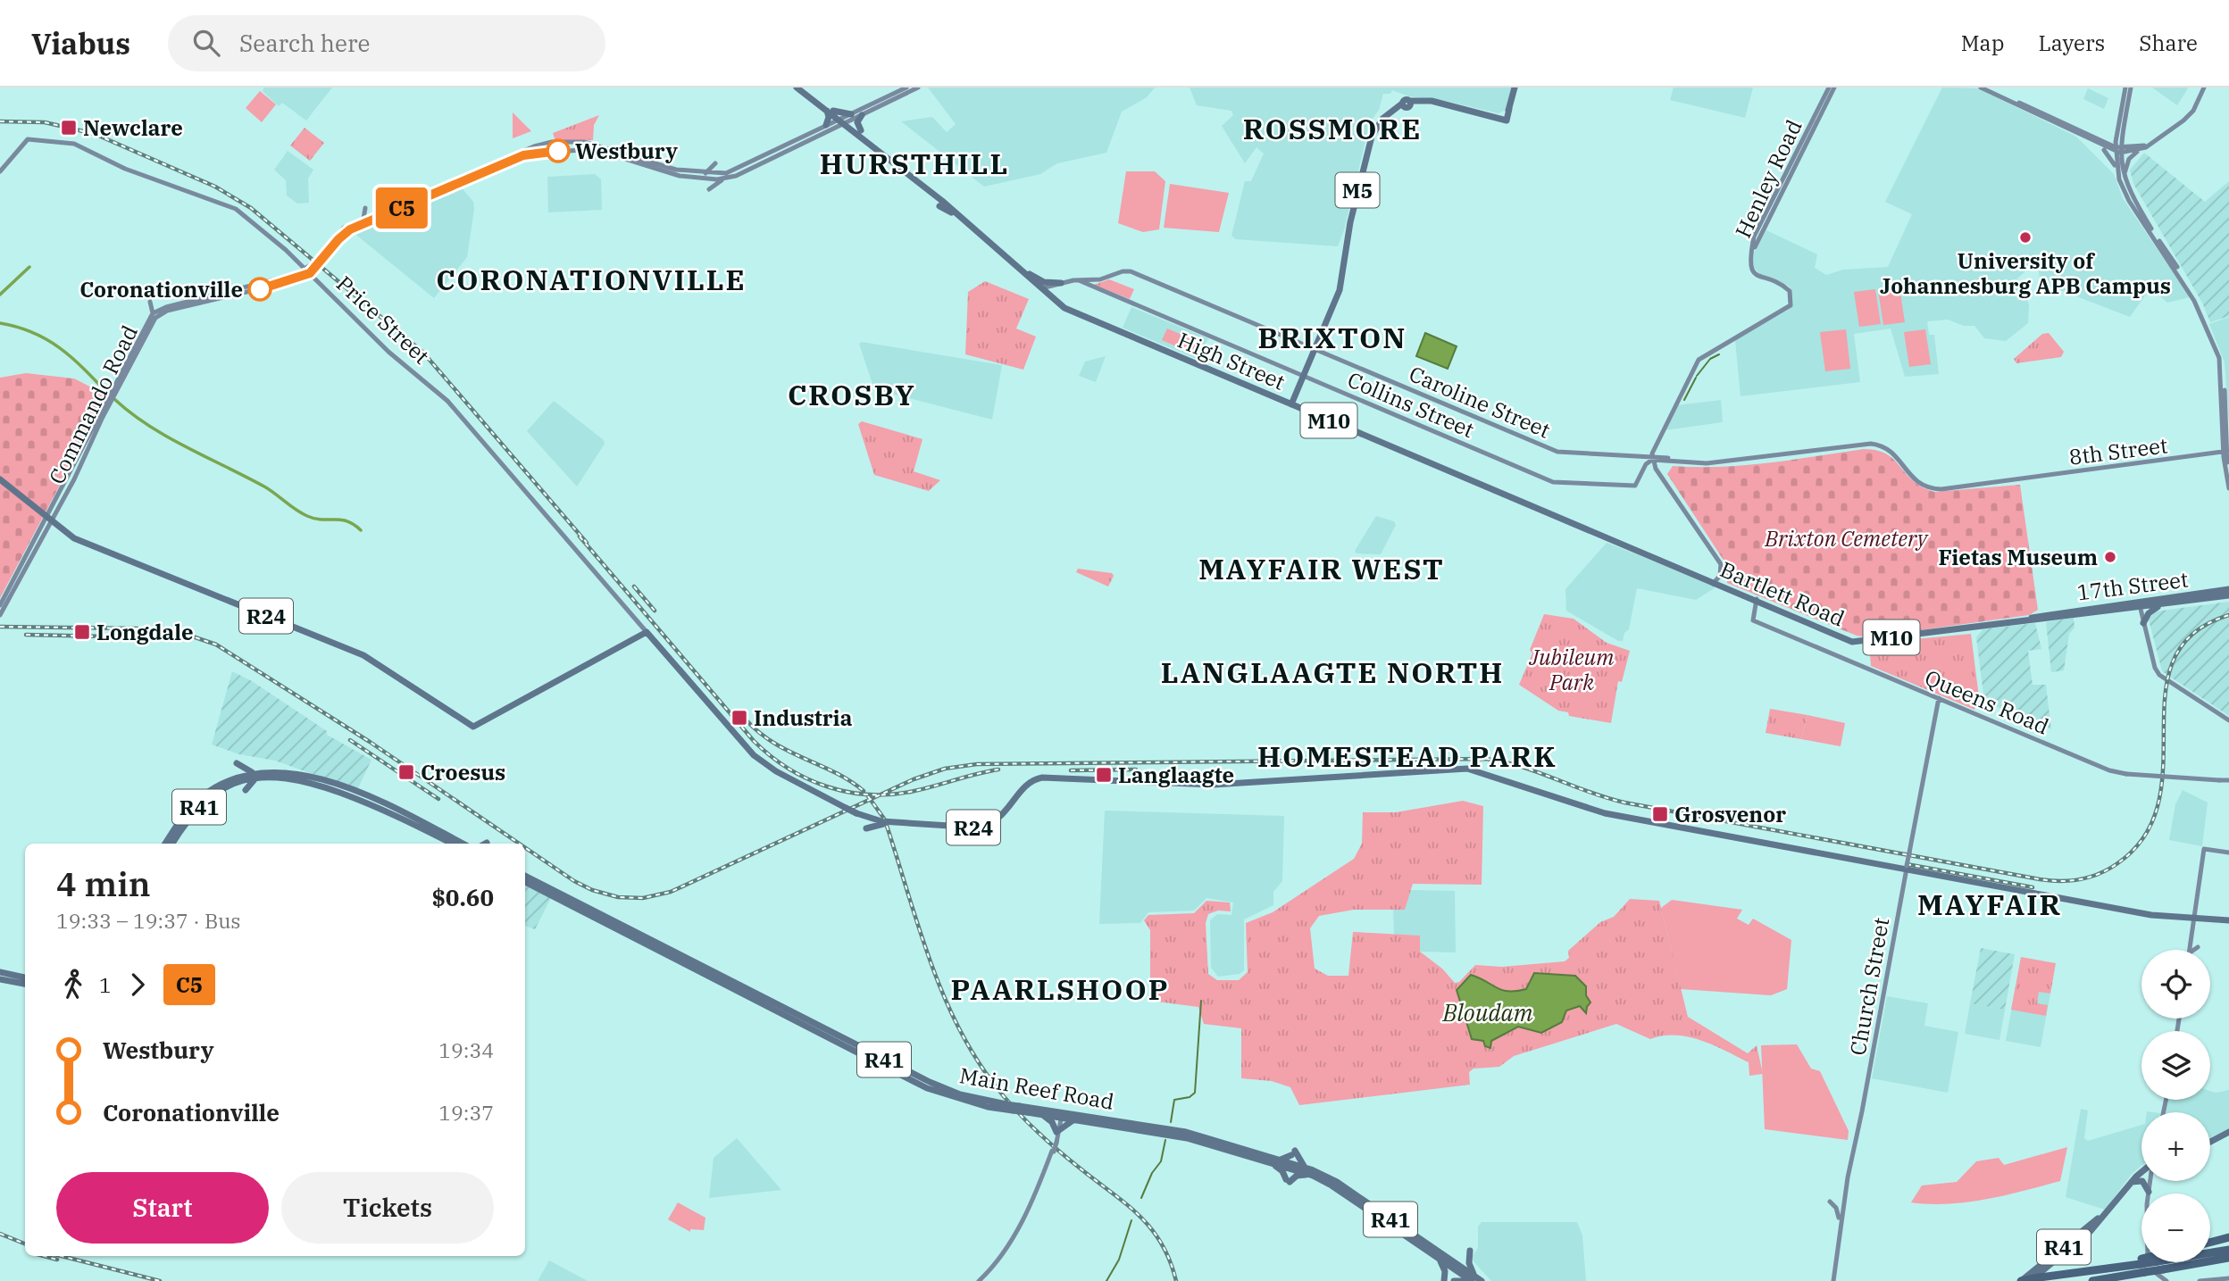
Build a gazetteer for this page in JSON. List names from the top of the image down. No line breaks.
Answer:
{"streets":{"main road":["Henley Road","M5","Price Street","High Street","Caroline Street","Commando Road","Collins Street","M10","8th Street","17th Street","Bartlett Road","R24","Queens Road","R41","Church Street","Main Reef Road"]},"crossings":[["M5","High Street"],["M5","Caroline Street"],["M5","Collins Street"],["Price Street","Commando Road"],["Price Street","R24"],["High Street","M10"],["High Street","Bartlett Road"],["Caroline Street","Collins Street"],["Caroline Street","8th Street"],["Commando Road","R24"],["17th Street","Bartlett Road"],["Bartlett Road","Queens Road"],["R24","Church Street"],["Queens Road","Church Street"]],"districts":["ROSSMORE","HURSTHILL","CORONATIONVILLE","BRIXTON","CROSBY","MAYFAIR WEST","LANGLAAGTE NORTH","HOMESTEAD PARK","MAYFAIR","PAARLSHOOP"],"water":["Bloudam"],"parks":["Brixton Cemetery","Jubileum Park"],"places":{"transit":["Newclare","Longdale","Industria","Croesus","Langlaagte","Grosvenor"],"other":["Westbury","University of Johannesburg APB Campus","Coronationville","Fietas Museum"]},"lines":["bus line C5"],"page":{"header":"Viabus","search":"Search here","nav":["Map","Layers","Share"],"on_map":"C5","heading":["4 min","19:33 – 19:37 · Bus","$0.60"],"map_buttons":["+","−"],"legs":["1","C5"],"list":[{"name":"Westbury","value":"19:34"},{"name":"Coronationville","value":"19:37"}],"buttons":["Start","Tickets"]}}
